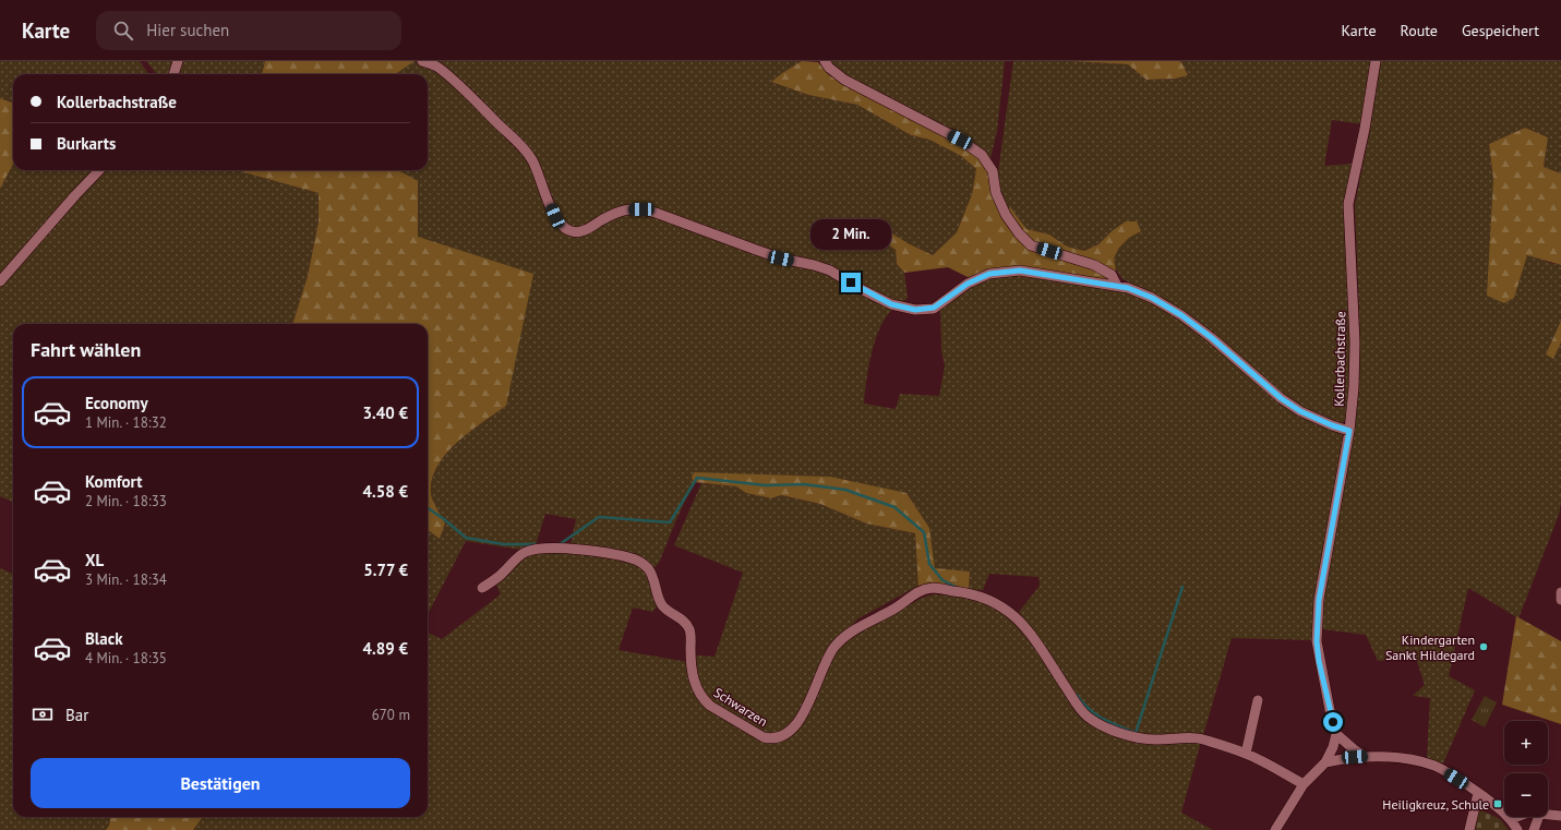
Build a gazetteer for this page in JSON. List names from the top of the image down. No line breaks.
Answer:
{"streets":{"street":["Kollerbachstraße","Schwarzen"]},"places":{"other":["Kindergarten Sankt Hildegard"],"transit":["Heiligkreuz, Schule"]},"page":{"header":"Karte","search":"Hier suchen","nav":["Karte","Route","Gespeichert"],"banner":["Kollerbachstraße","Burkarts"],"bubble":"2 Min.","heading":"Fahrt wählen","list":[{"name":"Economy","note":"1 Min. · 18:32","value":"3.40 €"},{"name":"Komfort","note":"2 Min. · 18:33","value":"4.58 €"},{"name":"XL","note":"3 Min. · 18:34","value":"5.77 €"},{"name":"Black","note":"4 Min. · 18:35","value":"4.89 €"}],"pay":["Bar","670 m"],"map_buttons":["+","−"],"buttons":"Bestätigen"}}
